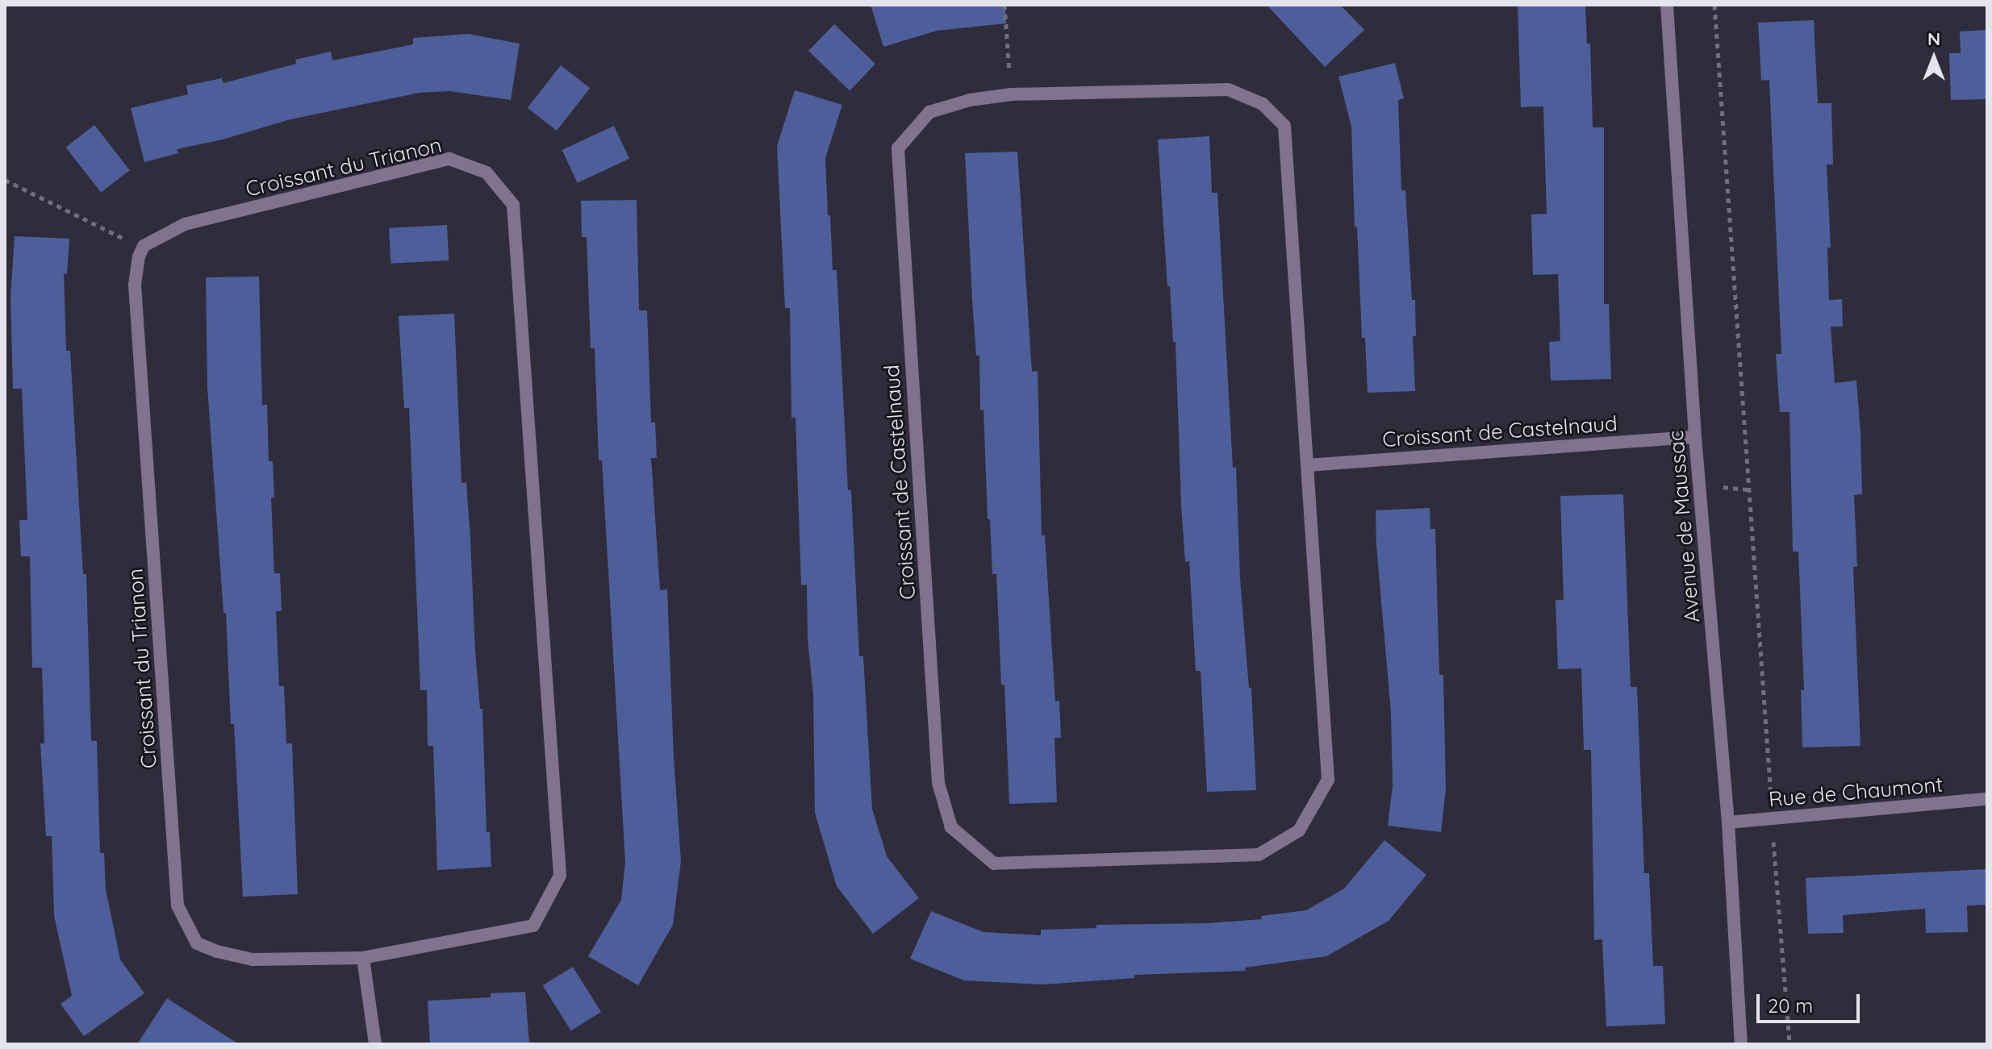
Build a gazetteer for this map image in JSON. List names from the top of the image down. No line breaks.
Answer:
{"streets":{"street":["Croissant du Trianon","Croissant de Castelnaud","Avenue de Maussac","Rue de Chaumont"]},"crossings":[["Croissant de Castelnaud","Avenue de Maussac"],["Avenue de Maussac","Rue de Chaumont"]],"scale_bar":"20 m","north":"top"}
